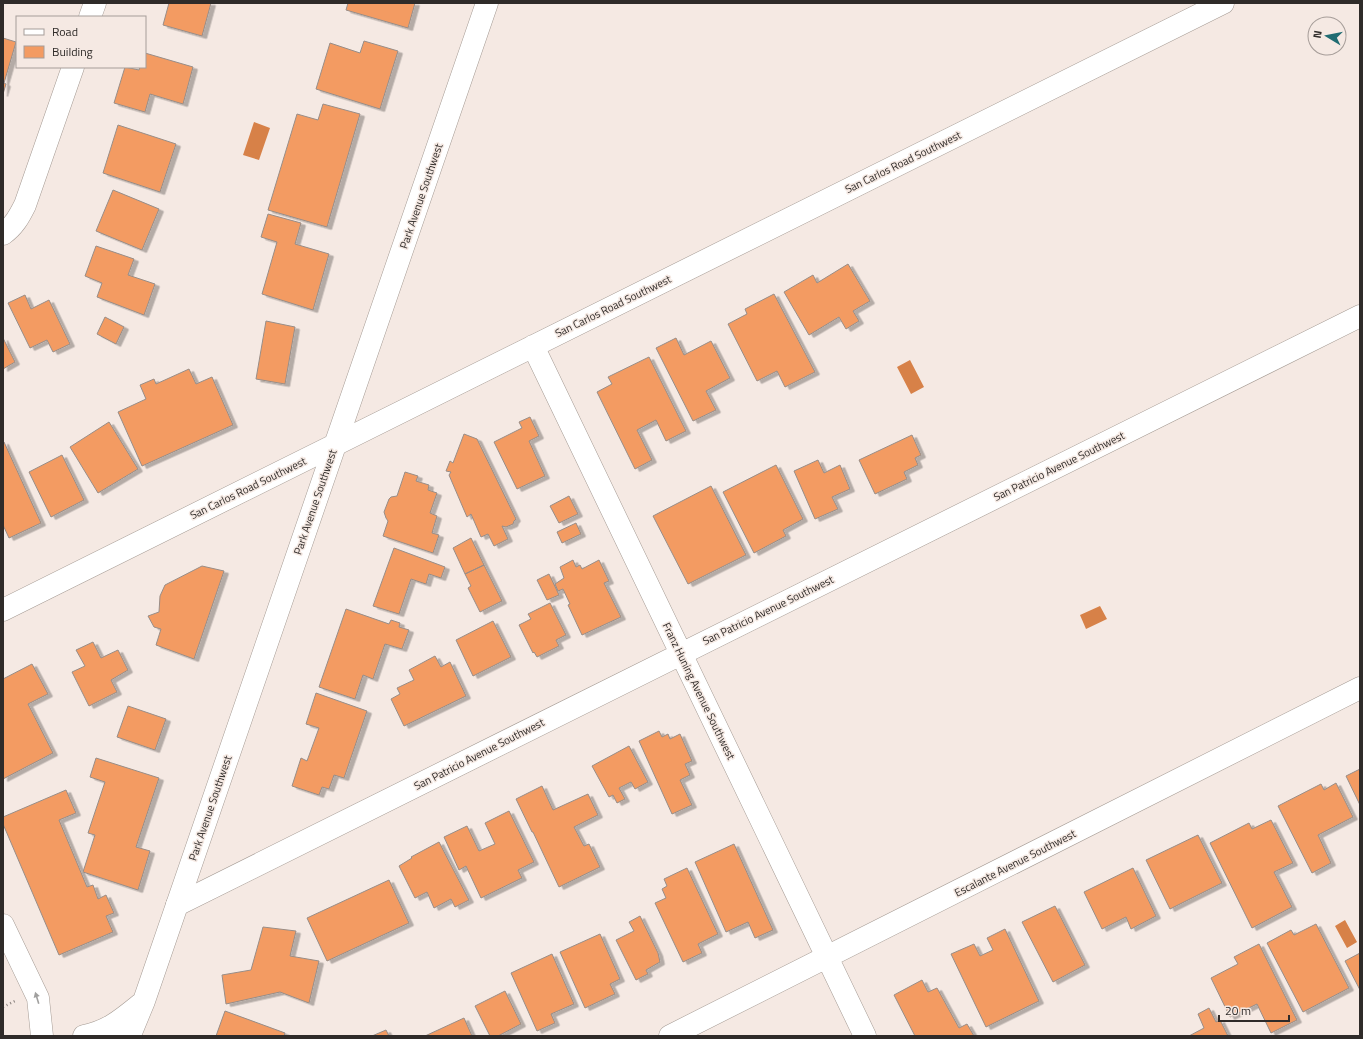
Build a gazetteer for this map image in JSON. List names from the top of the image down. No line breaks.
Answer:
{"streets":{"street":["San Carlos Road Southwest","Park Avenue Southwest","San Patricio Avenue Southwest","Franz Huning Avenue Southwest","Escalante Avenue Southwest"]},"crossings":[["San Carlos Road Southwest","Park Avenue Southwest"],["San Carlos Road Southwest","Franz Huning Avenue Southwest"],["Park Avenue Southwest","San Patricio Avenue Southwest"],["San Patricio Avenue Southwest","Franz Huning Avenue Southwest"],["Franz Huning Avenue Southwest","Escalante Avenue Southwest"]],"legend":["Road","Building"],"scale_bar":"20 m","north":"left"}
